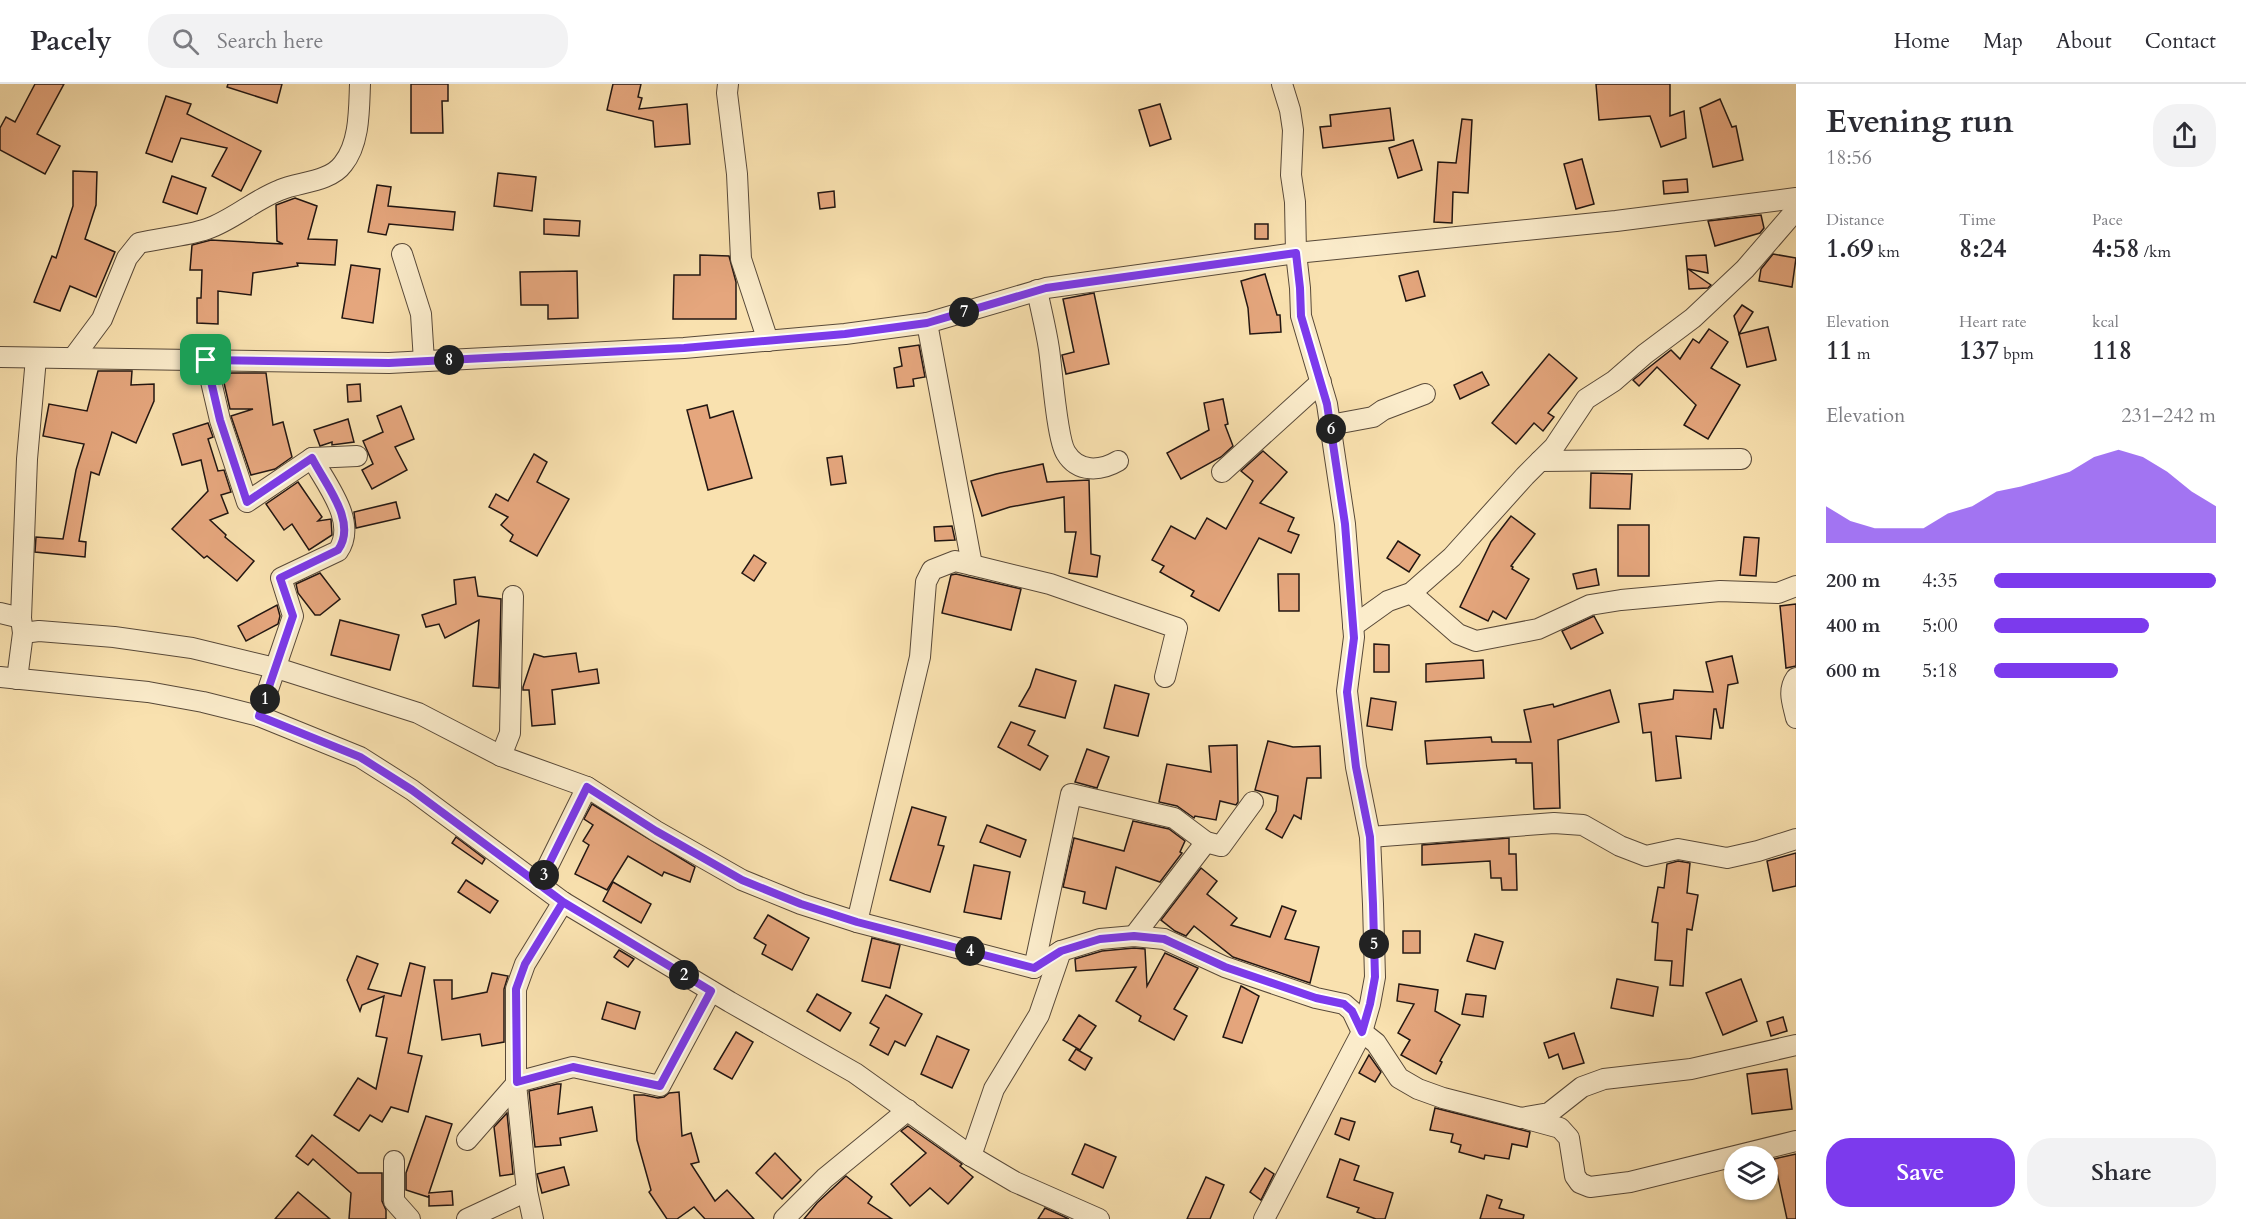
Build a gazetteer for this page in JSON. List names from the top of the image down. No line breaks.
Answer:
{"page":{"header":"Pacely","search":"Search here","nav":["Home","Map","About","Contact"],"heading":["Evening run","18:56"],"stats":[["Distance","1.69 km"],["Time","8:24"],["Pace","4:58 /km"],["Elevation","11 m"],["Heart rate","137 bpm"],["kcal","118"]],"pins":["7","8","6","1","3","5","4","2"],"chart":["Elevation","231–242 m"],"list":[{"name":"200 m","note":"4:35"},{"name":"400 m","note":"5:00"},{"name":"600 m","note":"5:18"}],"buttons":["Save","Share"]}}
